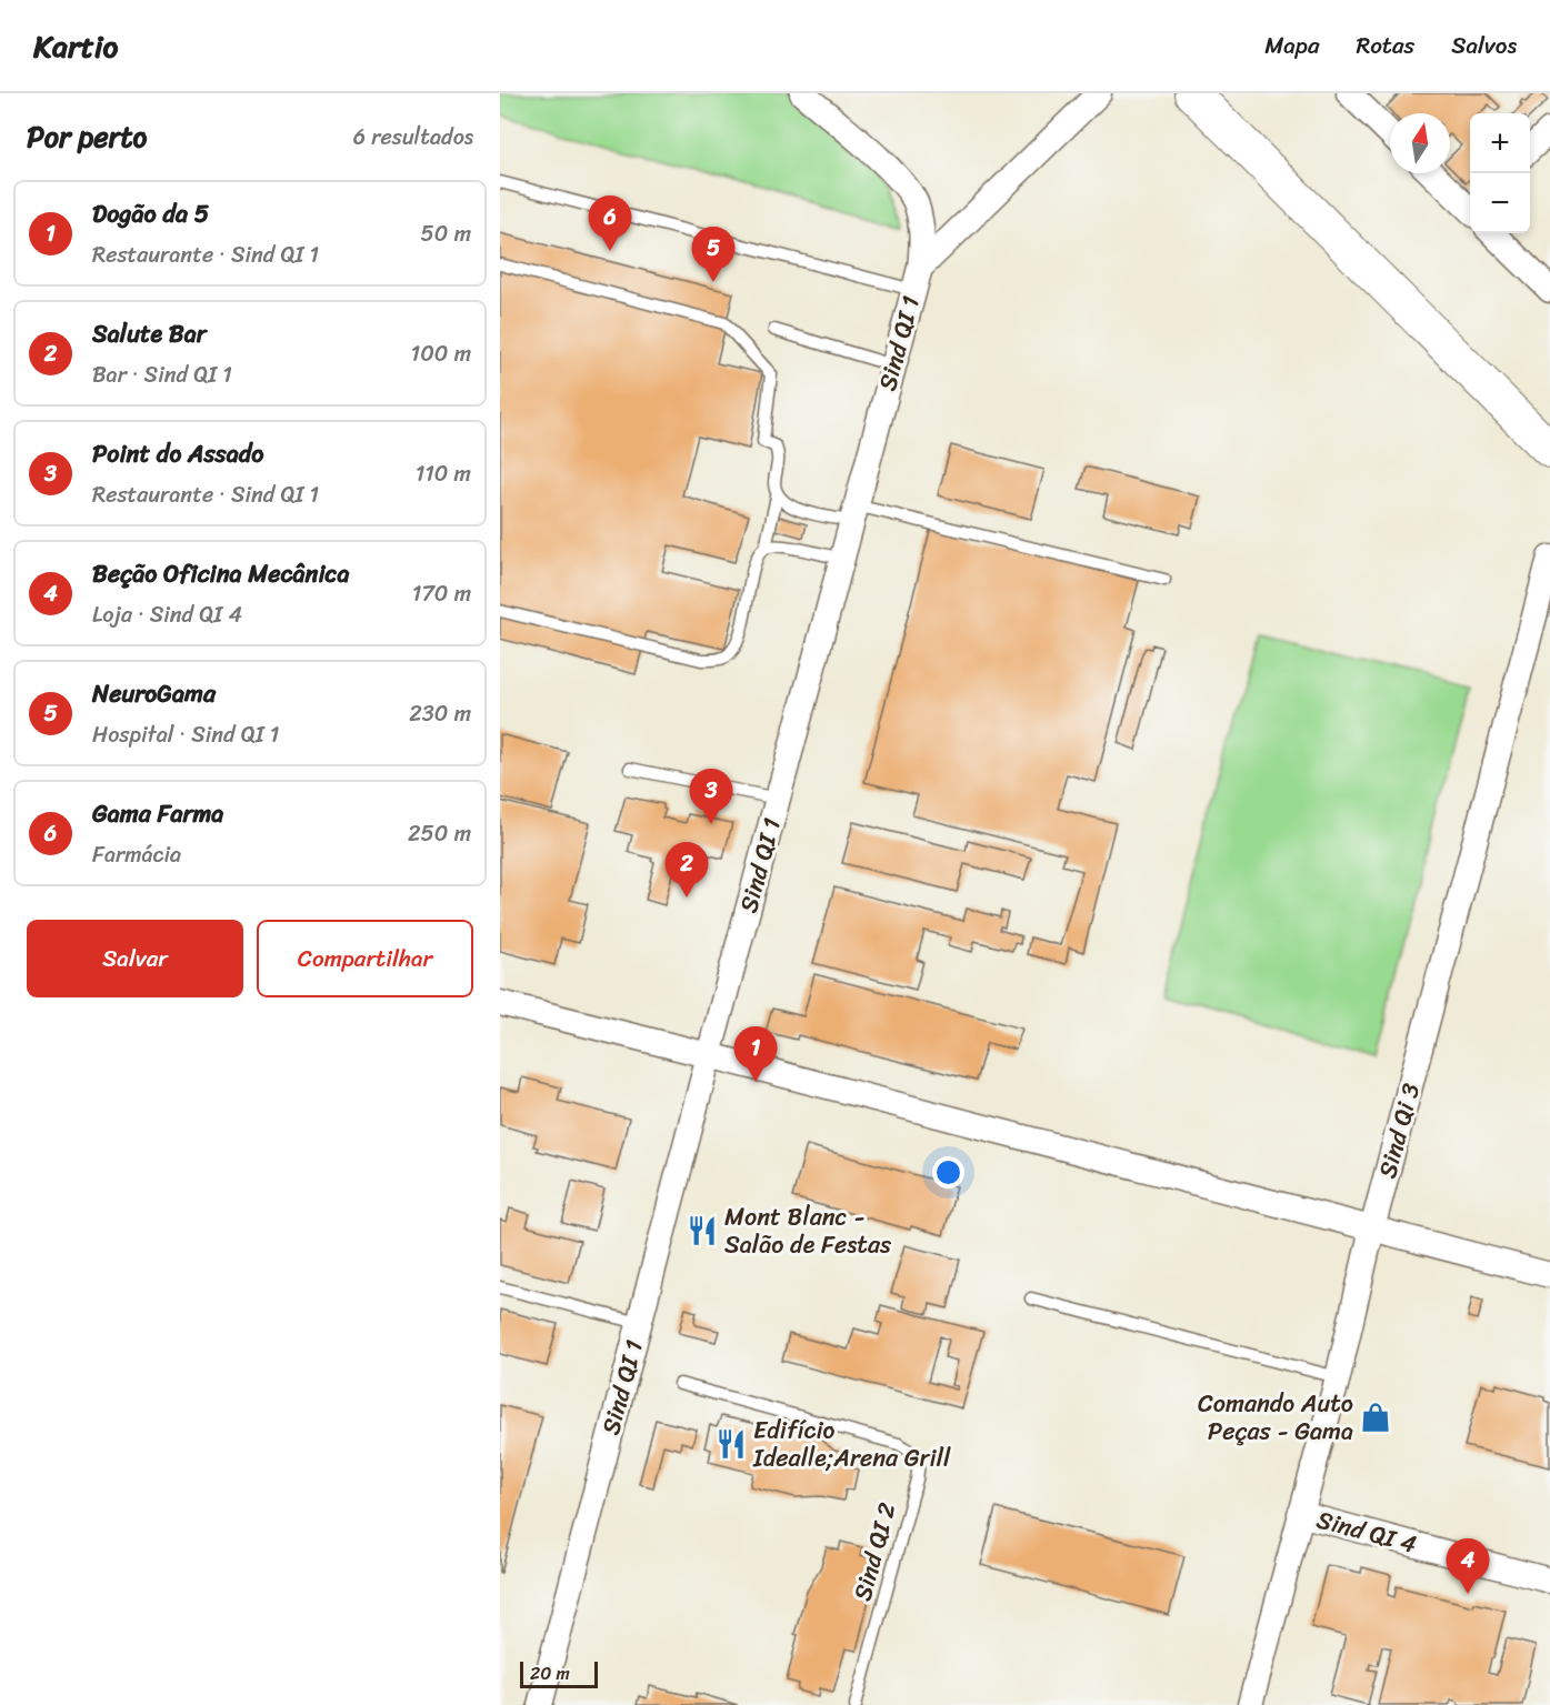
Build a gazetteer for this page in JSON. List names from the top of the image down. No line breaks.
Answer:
{"streets":{"street":["Sind QI 1","Sind Qi 3","Sind QI 4"],"lane":["Sind QI 2"]},"crossings":[["Sind Qi 3","Sind QI 4"]],"places":{"restaurant":["Mont Blanc - Salão de Festas","Edifício Idealle;Arena Grill"],"shop":["Comando Auto Peças - Gama"]},"scale_bar":"20 m","north":"top","page":{"header":"Kartio","nav":["Mapa","Rotas","Salvos"],"heading":["Por perto","6 resultados"],"map_buttons":["+","−"],"list":[{"mark":"1","name":"Dogão da 5","note":"Restaurante · Sind QI 1","value":"50 m"},{"mark":"2","name":"Salute Bar","note":"Bar · Sind QI 1","value":"100 m"},{"mark":"3","name":"Point do Assado","note":"Restaurante · Sind QI 1","value":"110 m"},{"mark":"4","name":"Beção Oficina Mecânica","note":"Loja · Sind QI 4","value":"170 m"},{"mark":"5","name":"NeuroGama","note":"Hospital · Sind QI 1","value":"230 m"},{"mark":"6","name":"Gama Farma","note":"Farmácia","value":"250 m"}],"pins":["6","5","3","2","1","4"],"buttons":["Salvar","Compartilhar"],"scale":"20 m"}}
